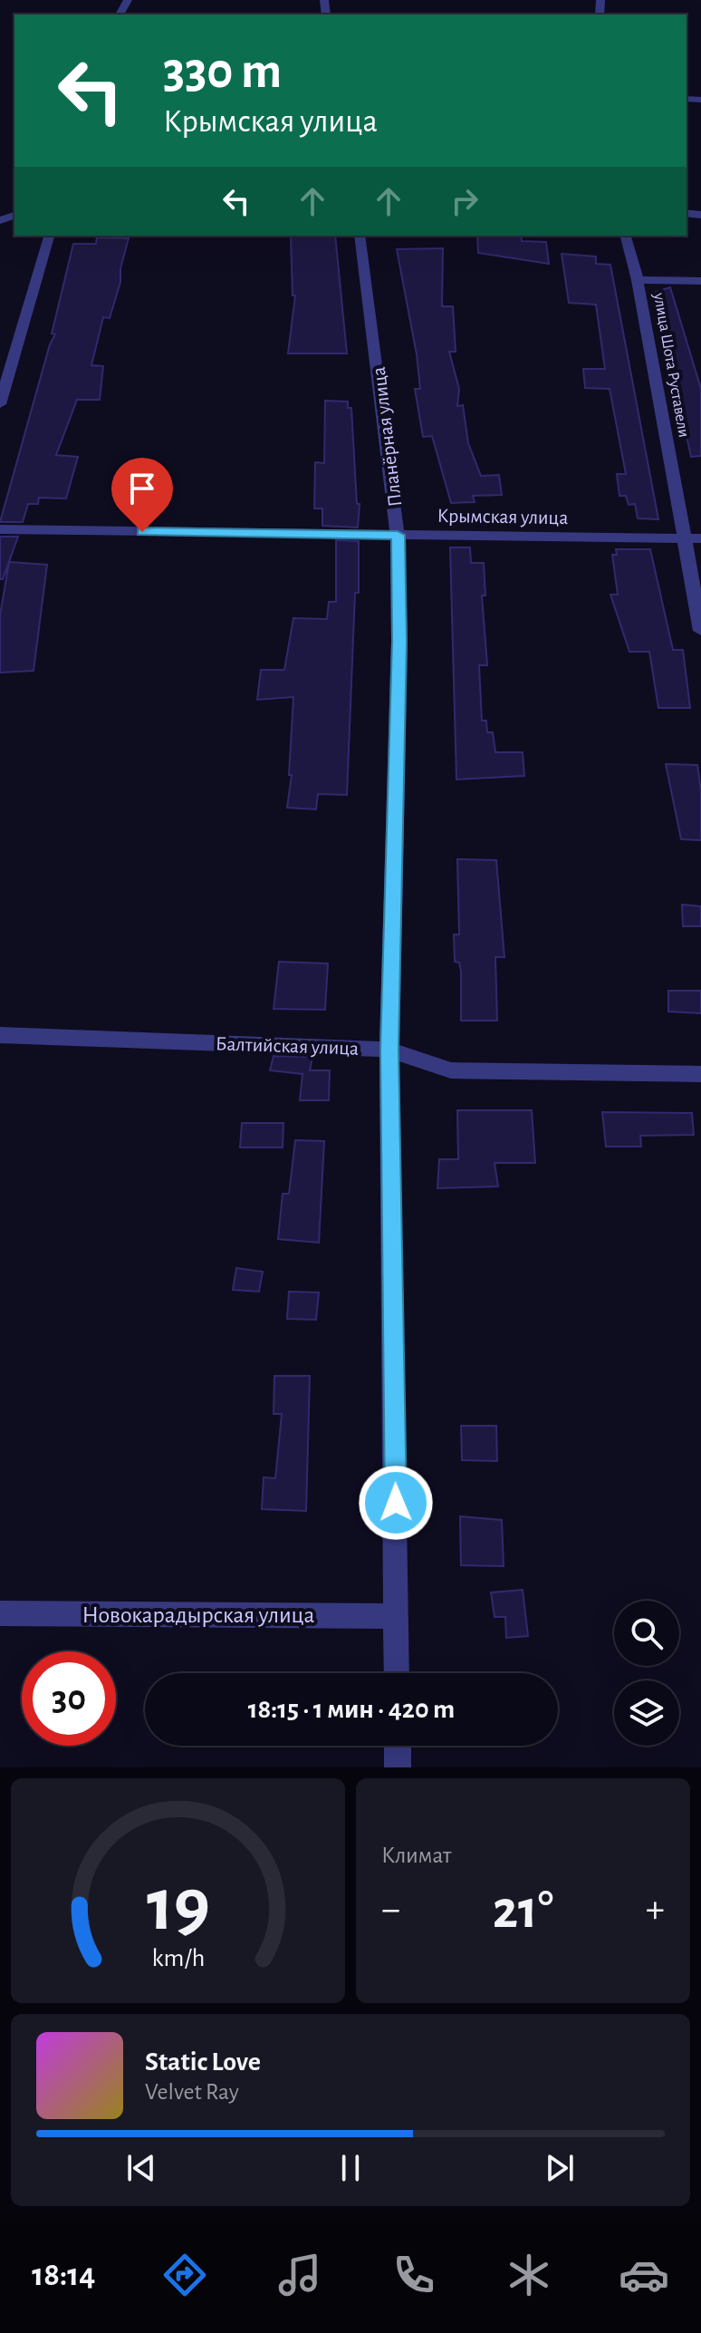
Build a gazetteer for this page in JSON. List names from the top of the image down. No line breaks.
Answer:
{"streets":{"street":["улица Шота Руставели","Планёрная улица","Крымская улица","Балтийская улица","Новокарадырская улица"]},"crossings":[["улица Шота Руставели","Крымская улица"],["Планёрная улица","Крымская улица"],["Планёрная улица","Балтийская улица"],["Планёрная улица","Новокарадырская улица"]],"page":{"turn":["330 m","Крымская улица"],"limit":"30","trip":"18:15 · 1 мин · 420 m","tile":"Климат","heat":["−","21°","+"],"song":["Static Love","Velvet Ray"],"tabs":"18:14","gauge":["19","km/h"]}}
